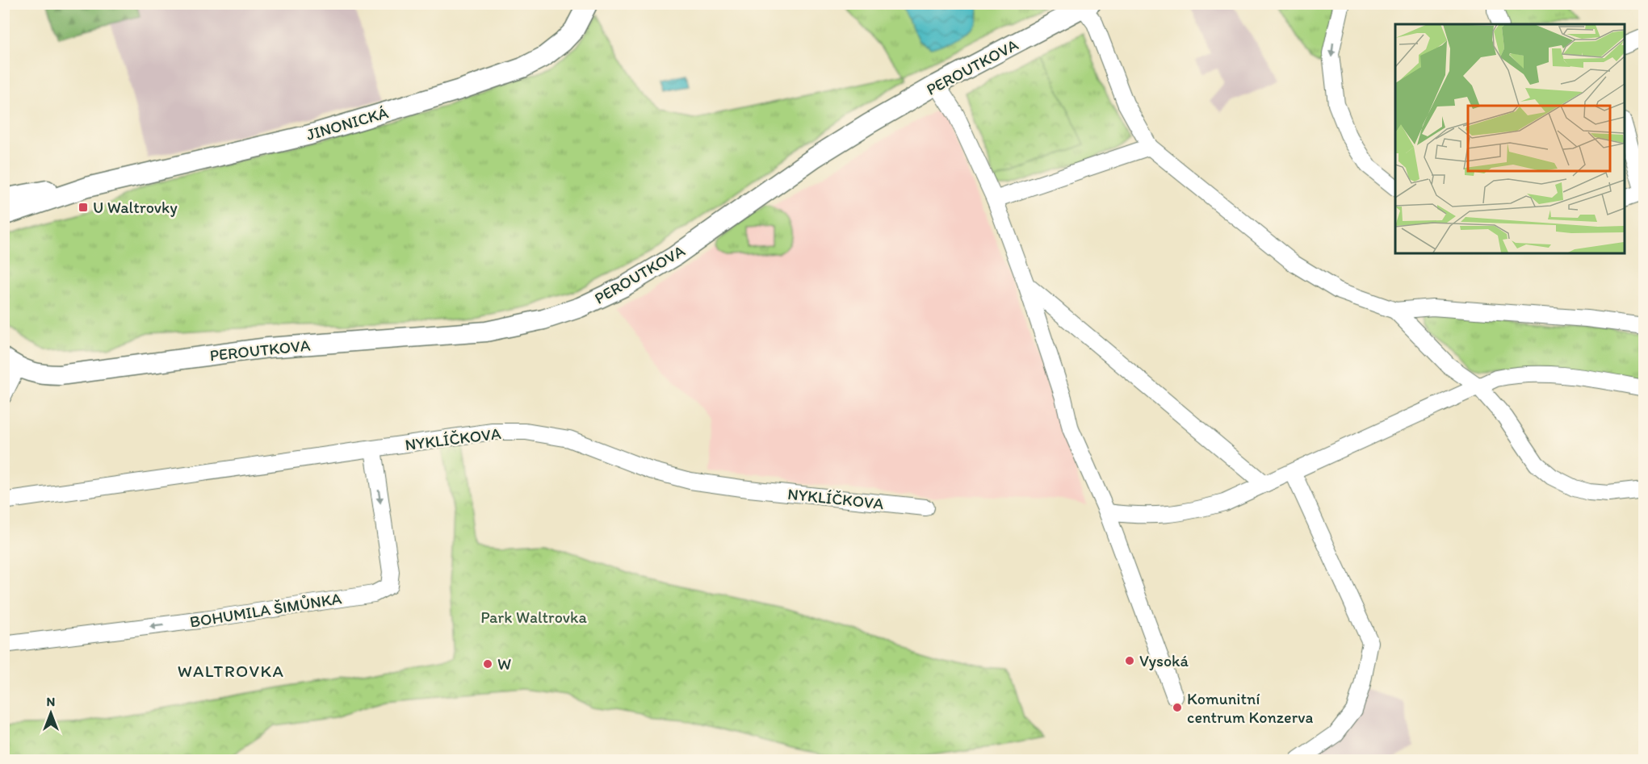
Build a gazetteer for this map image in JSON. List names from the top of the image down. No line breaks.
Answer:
{"streets":{"street":["PEROUTKOVA","JINONICKÁ","NYKLÍČKOVA","BOHUMILA ŠIMŮNKA"]},"crossings":[["NYKLÍČKOVA","BOHUMILA ŠIMŮNKA"]],"districts":["WALTROVKA"],"parks":["Park Waltrovka"],"places":{"transit":["U Waltrovky"],"other":["Vysoká","W","Komunitní centrum Konzerva"]},"north":"top"}
